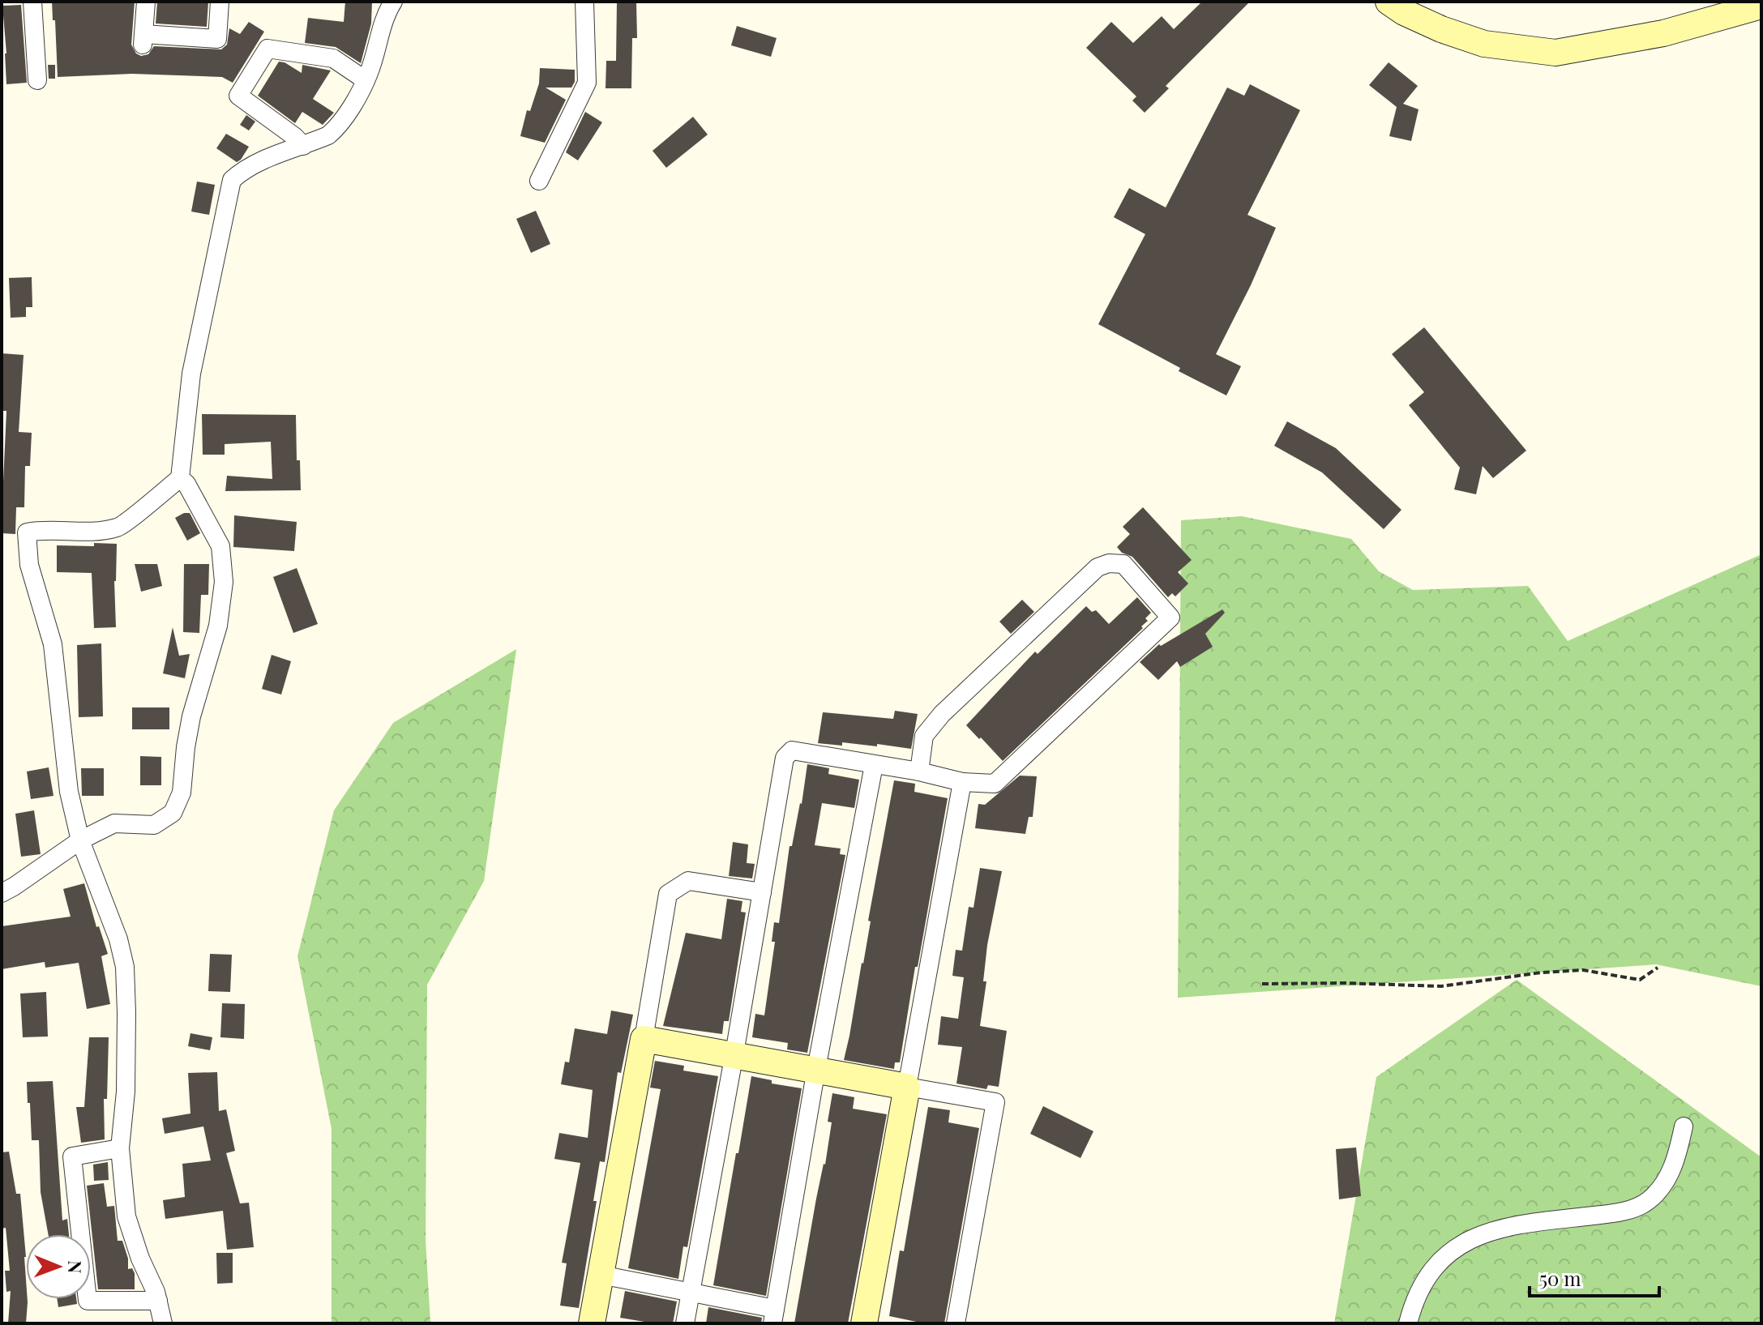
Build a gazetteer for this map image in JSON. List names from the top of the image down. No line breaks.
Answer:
{"scale_bar":"50 m","north":"right"}
